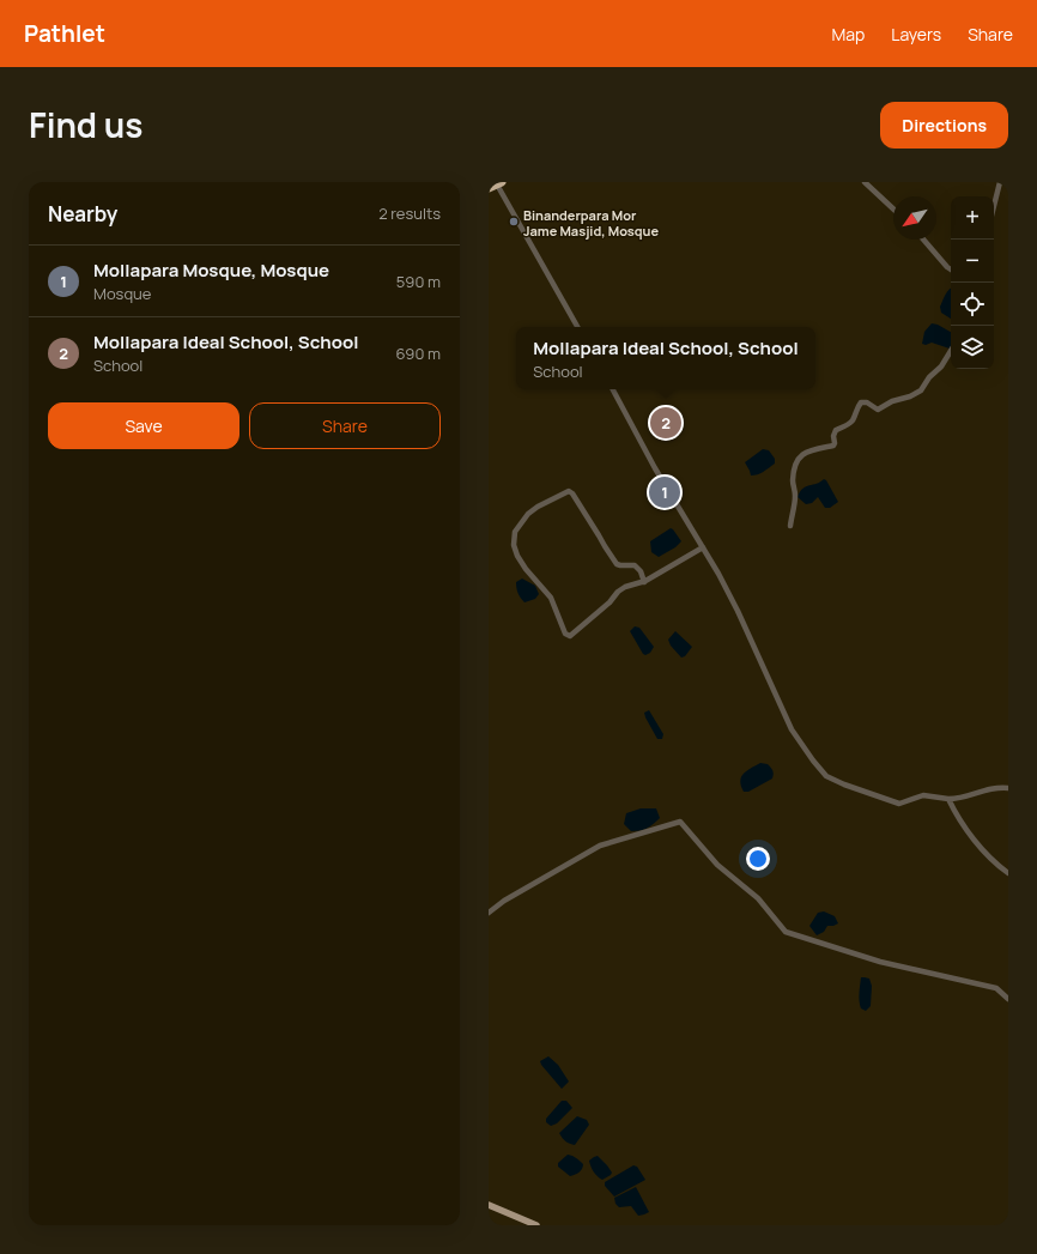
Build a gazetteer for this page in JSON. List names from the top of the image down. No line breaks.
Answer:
{"places":["Binanderpara Mor Jame Masjid, Mosque"],"north":"bottom left","page":{"header":"Pathlet","nav":["Map","Layers","Share"],"title":"Find us","buttons":["Directions",["Save","Share"]],"heading":["Nearby","2 results"],"map_buttons":["+","−"],"list":[{"mark":"1","name":"Mollapara Mosque, Mosque","note":"Mosque","value":"590 m"},{"mark":"2","name":"Mollapara Ideal School, School","note":"School","value":"690 m"}],"popup":["Mollapara Ideal School, School","School"],"pins":["2","1"]}}
